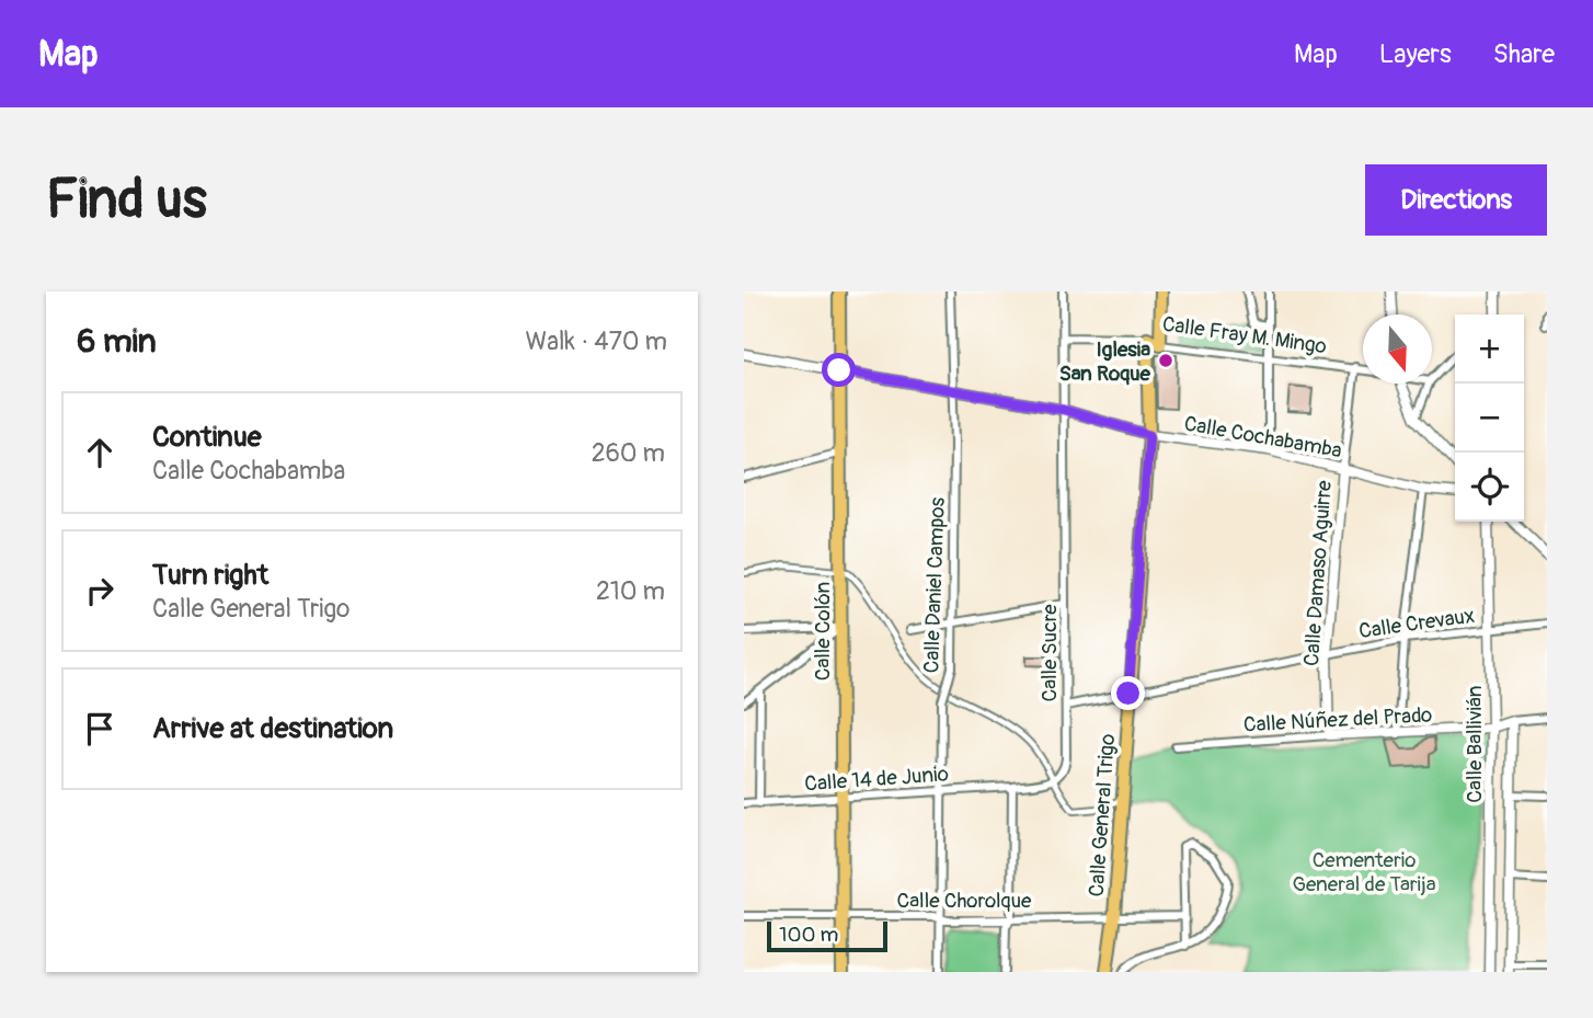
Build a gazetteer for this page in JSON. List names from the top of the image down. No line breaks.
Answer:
{"streets":{"main road":["Calle Fray M. Mingo","Calle Colón","Calle General Trigo"],"street":["Calle Cochabamba","Calle Damaso Aguirre","Calle Daniel Campos","Calle Crevaux","Calle Sucre","Calle Núñez del Prado","Calle Ballivián","Calle 14 de Junio","Calle Chorolque"]},"crossings":[["Calle Fray M. Mingo","Calle Damaso Aguirre"],["Calle Fray M. Mingo","Calle Sucre"],["Calle Fray M. Mingo","Calle General Trigo"],["Calle Cochabamba","Calle Damaso Aguirre"],["Calle Cochabamba","Calle Daniel Campos"],["Calle Cochabamba","Calle Colón"],["Calle Cochabamba","Calle Sucre"],["Calle Cochabamba","Calle General Trigo"],["Calle Damaso Aguirre","Calle Crevaux"],["Calle Damaso Aguirre","Calle Núñez del Prado"],["Calle Daniel Campos","Calle 14 de Junio"],["Calle Daniel Campos","Calle Chorolque"],["Calle Crevaux","Calle Sucre"],["Calle Crevaux","Calle Ballivián"],["Calle Crevaux","Calle General Trigo"],["Calle Colón","Calle 14 de Junio"],["Calle Colón","Calle Chorolque"],["Calle Núñez del Prado","Calle Ballivián"],["Calle General Trigo","Calle Chorolque"]],"parks":["Cementerio General de Tarija"],"places":["Iglesia San Roque"],"scale_bar":"100 m","north":"bottom","page":{"header":"Map","nav":["Map","Layers","Share"],"buttons":"Directions","title":"Find us","heading":["6 min","Walk · 470 m"],"map_buttons":["+","−"],"list":[["Continue","Calle Cochabamba","260 m"],["Turn right","Calle General Trigo","210 m"],"Arrive at destination"],"scale":"100 m"}}
